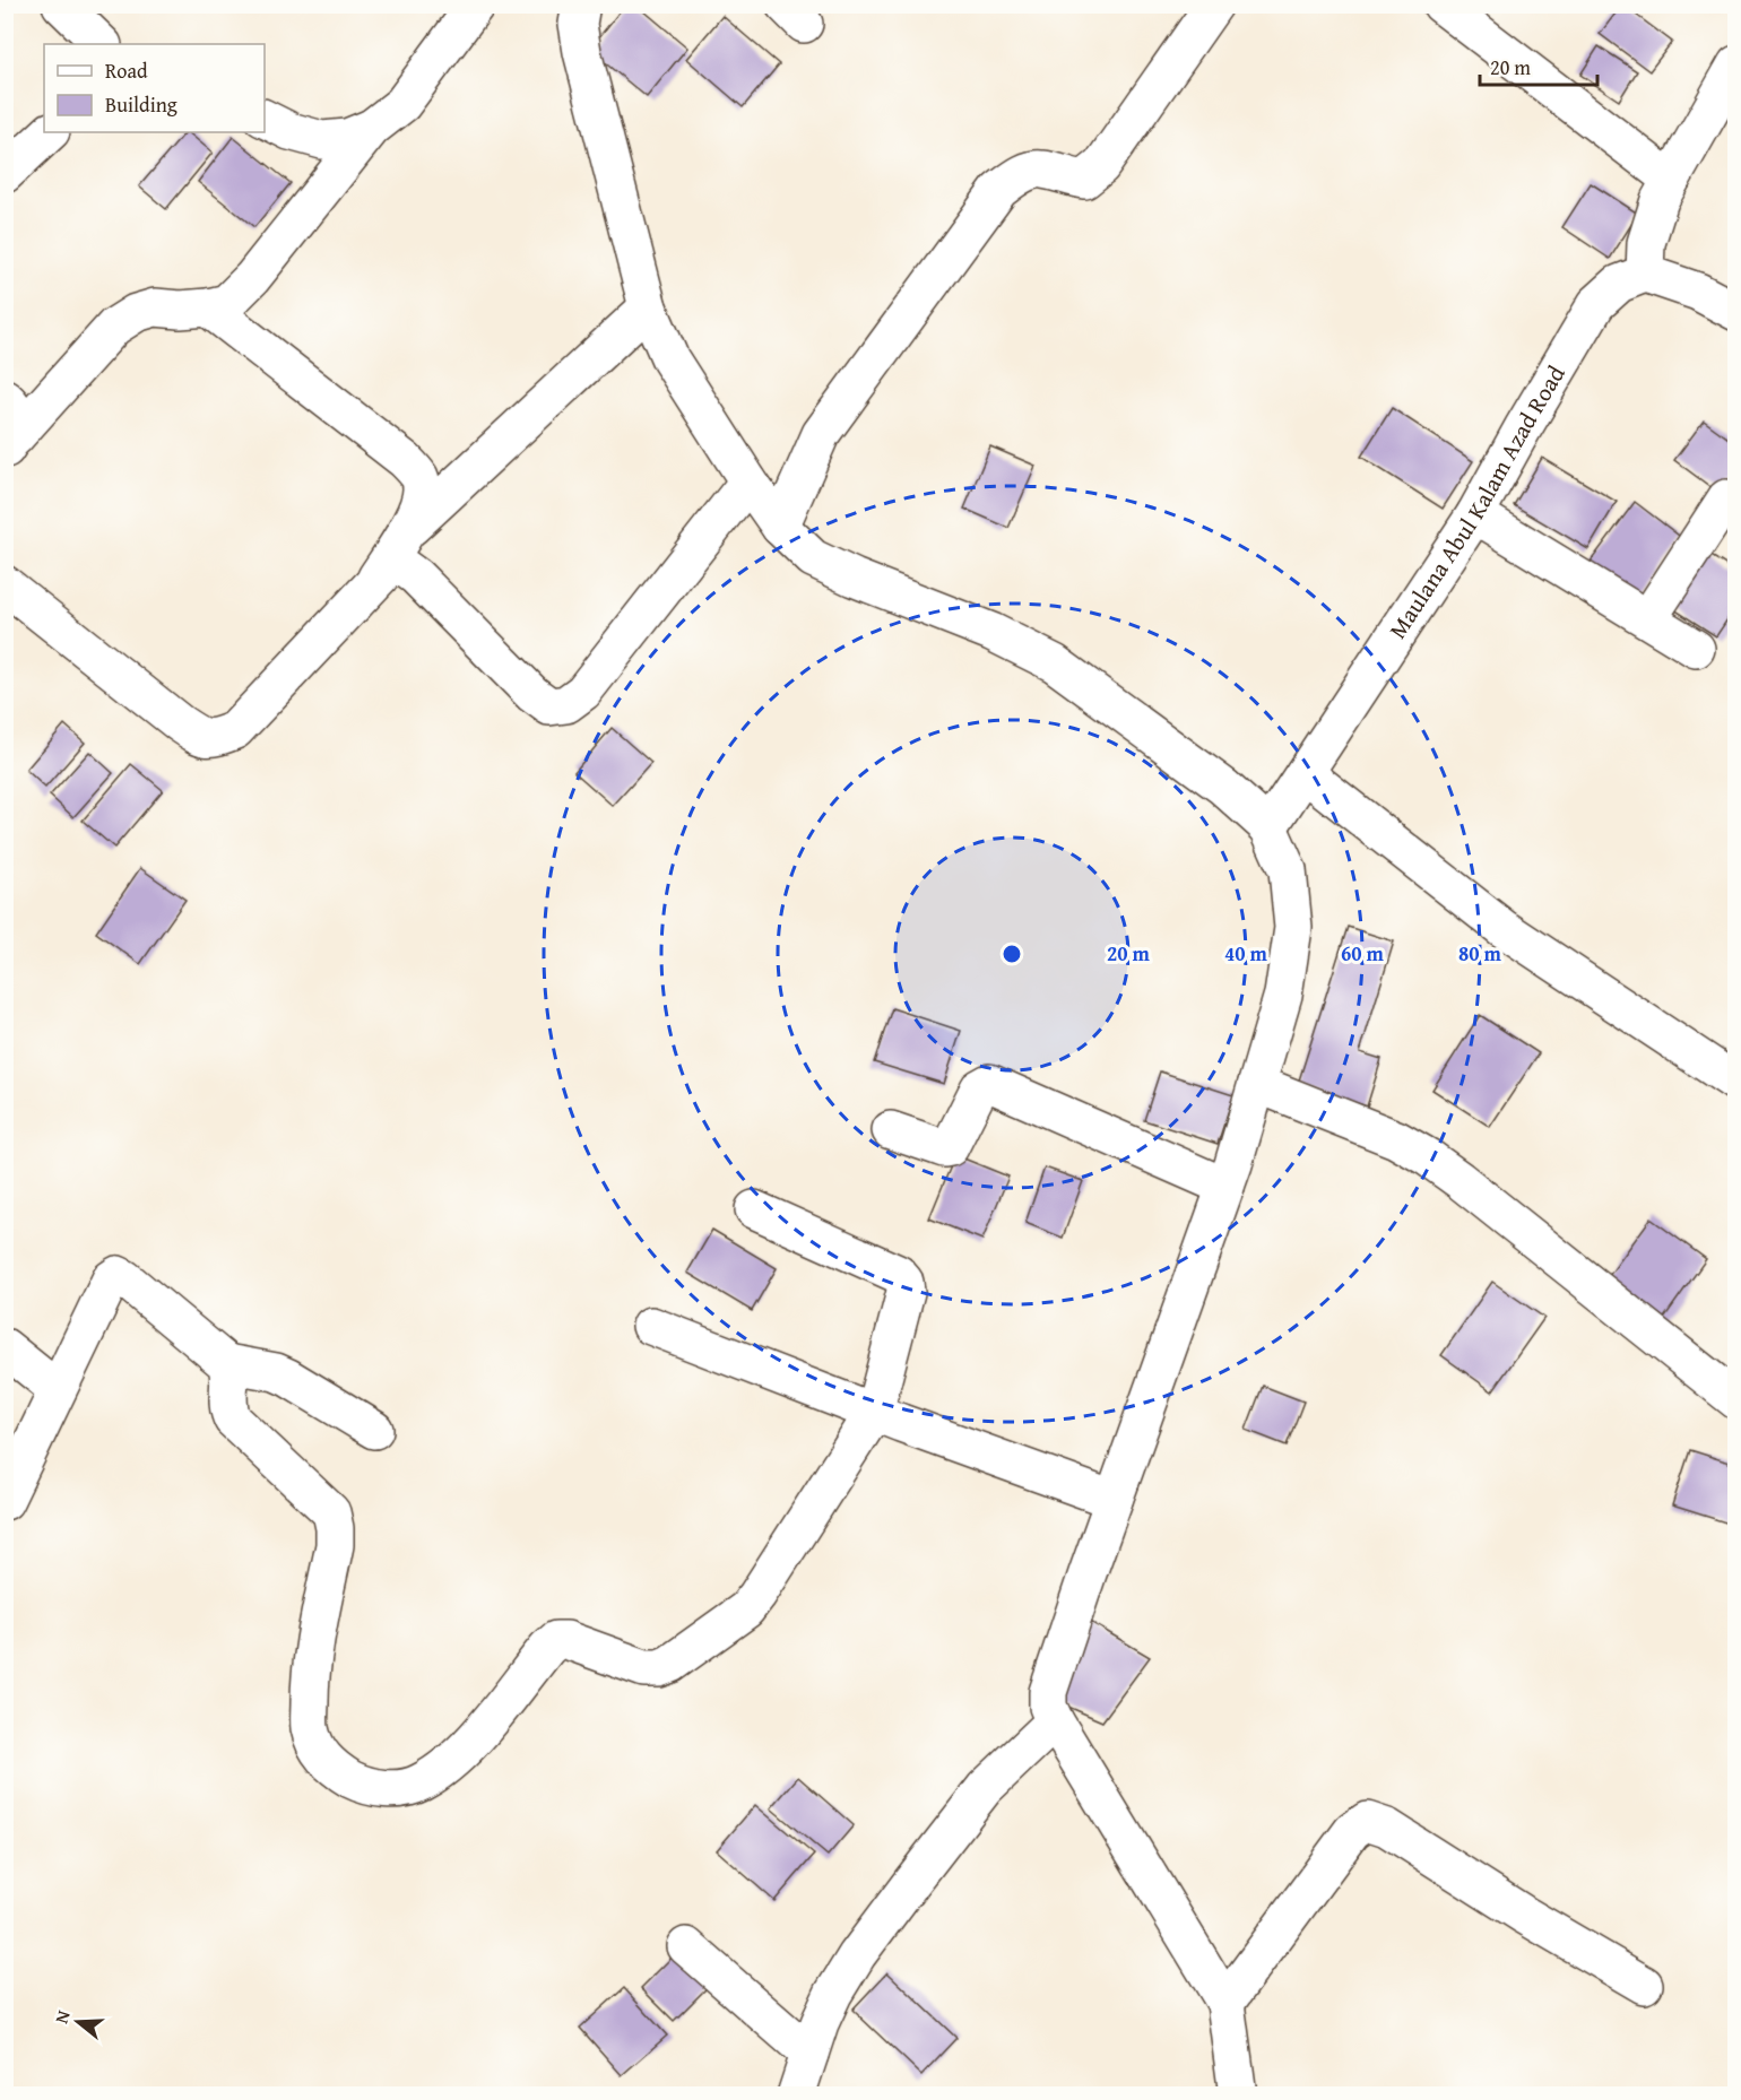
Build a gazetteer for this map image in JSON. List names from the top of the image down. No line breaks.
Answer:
{"streets":{"street":["Maulana Abul Kalam Azad Road"]},"legend":["Road","Building"],"scale_bar":"20 m","north":"left","rings":["20 m","40 m","60 m","80 m"]}
